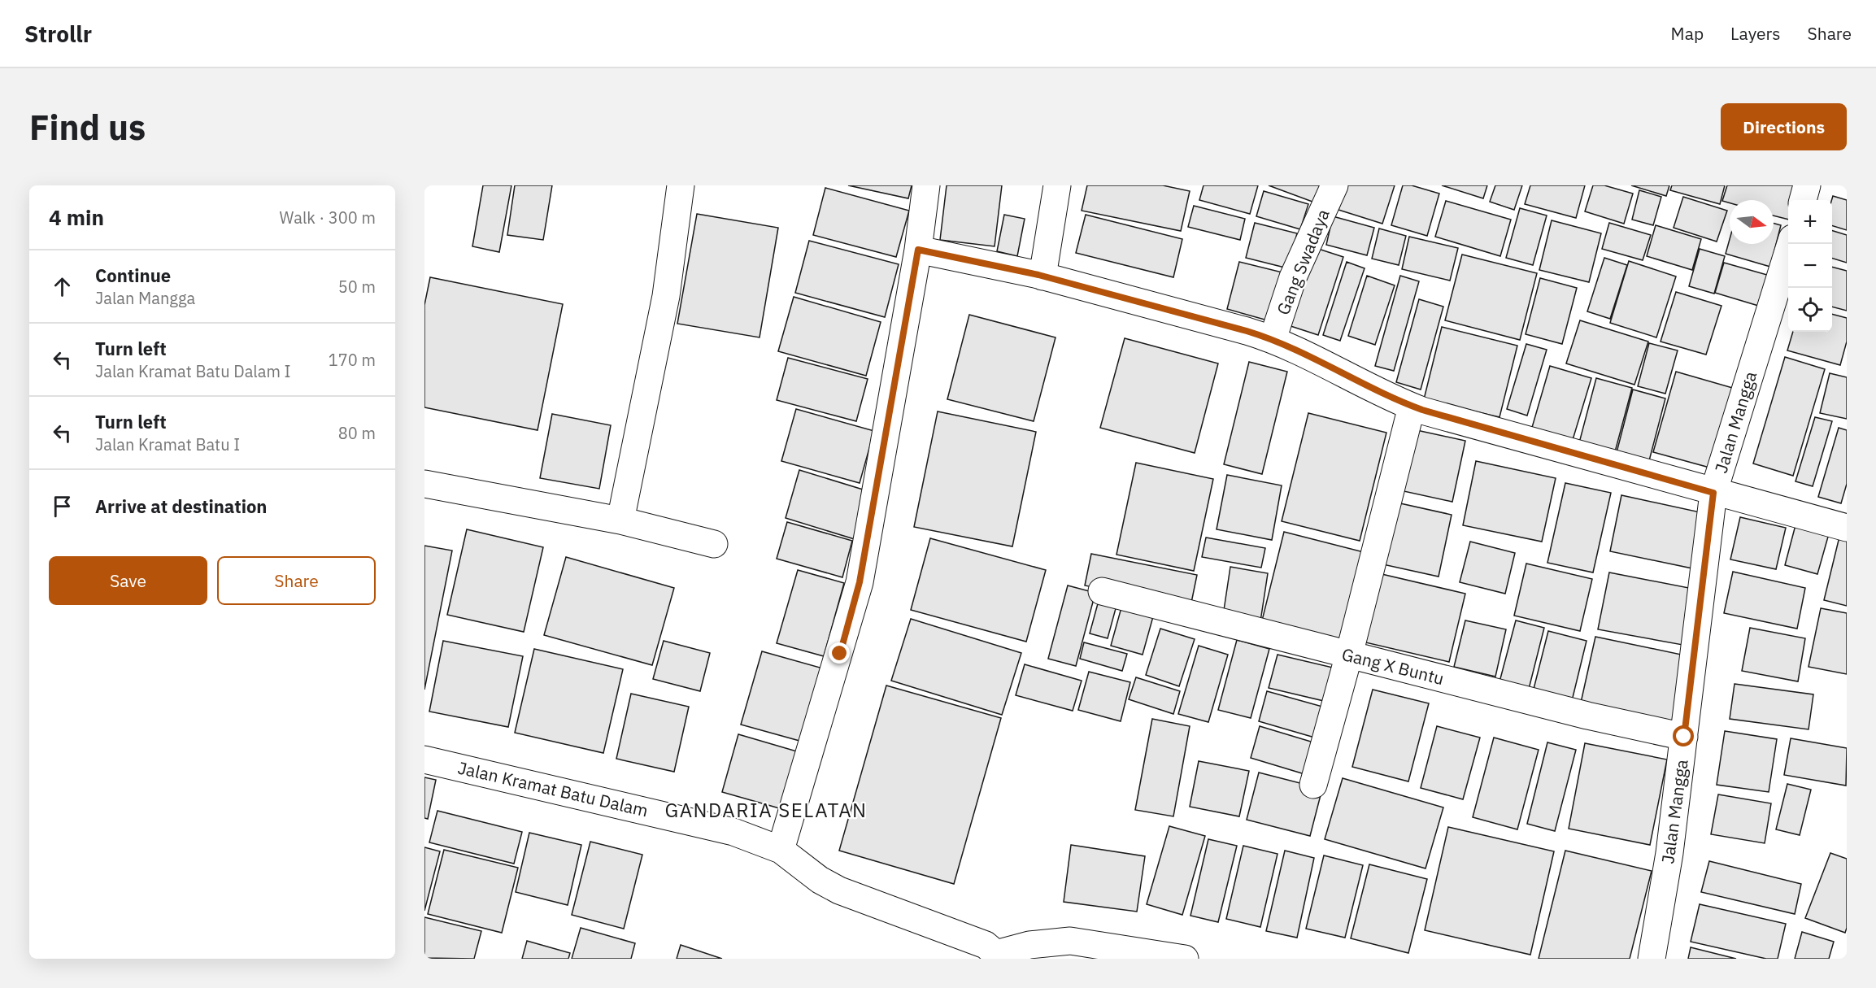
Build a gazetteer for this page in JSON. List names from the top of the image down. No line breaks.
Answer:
{"streets":{"street":["Gang Swadaya","Jalan Mangga","Gang X Buntu","Jalan Kramat Batu Dalam"]},"crossings":[["Jalan Mangga","Gang X Buntu"]],"districts":["GANDARIA SELATAN"],"north":"right","page":{"header":"Strollr","nav":["Map","Layers","Share"],"buttons":["Directions",["Save","Share"]],"title":"Find us","heading":["4 min","Walk · 300 m"],"map_buttons":["+","−"],"list":[["Continue","Jalan Mangga","50 m"],["Turn left","Jalan Kramat Batu Dalam I","170 m"],["Turn left","Jalan Kramat Batu I","80 m"],"Arrive at destination"]}}
